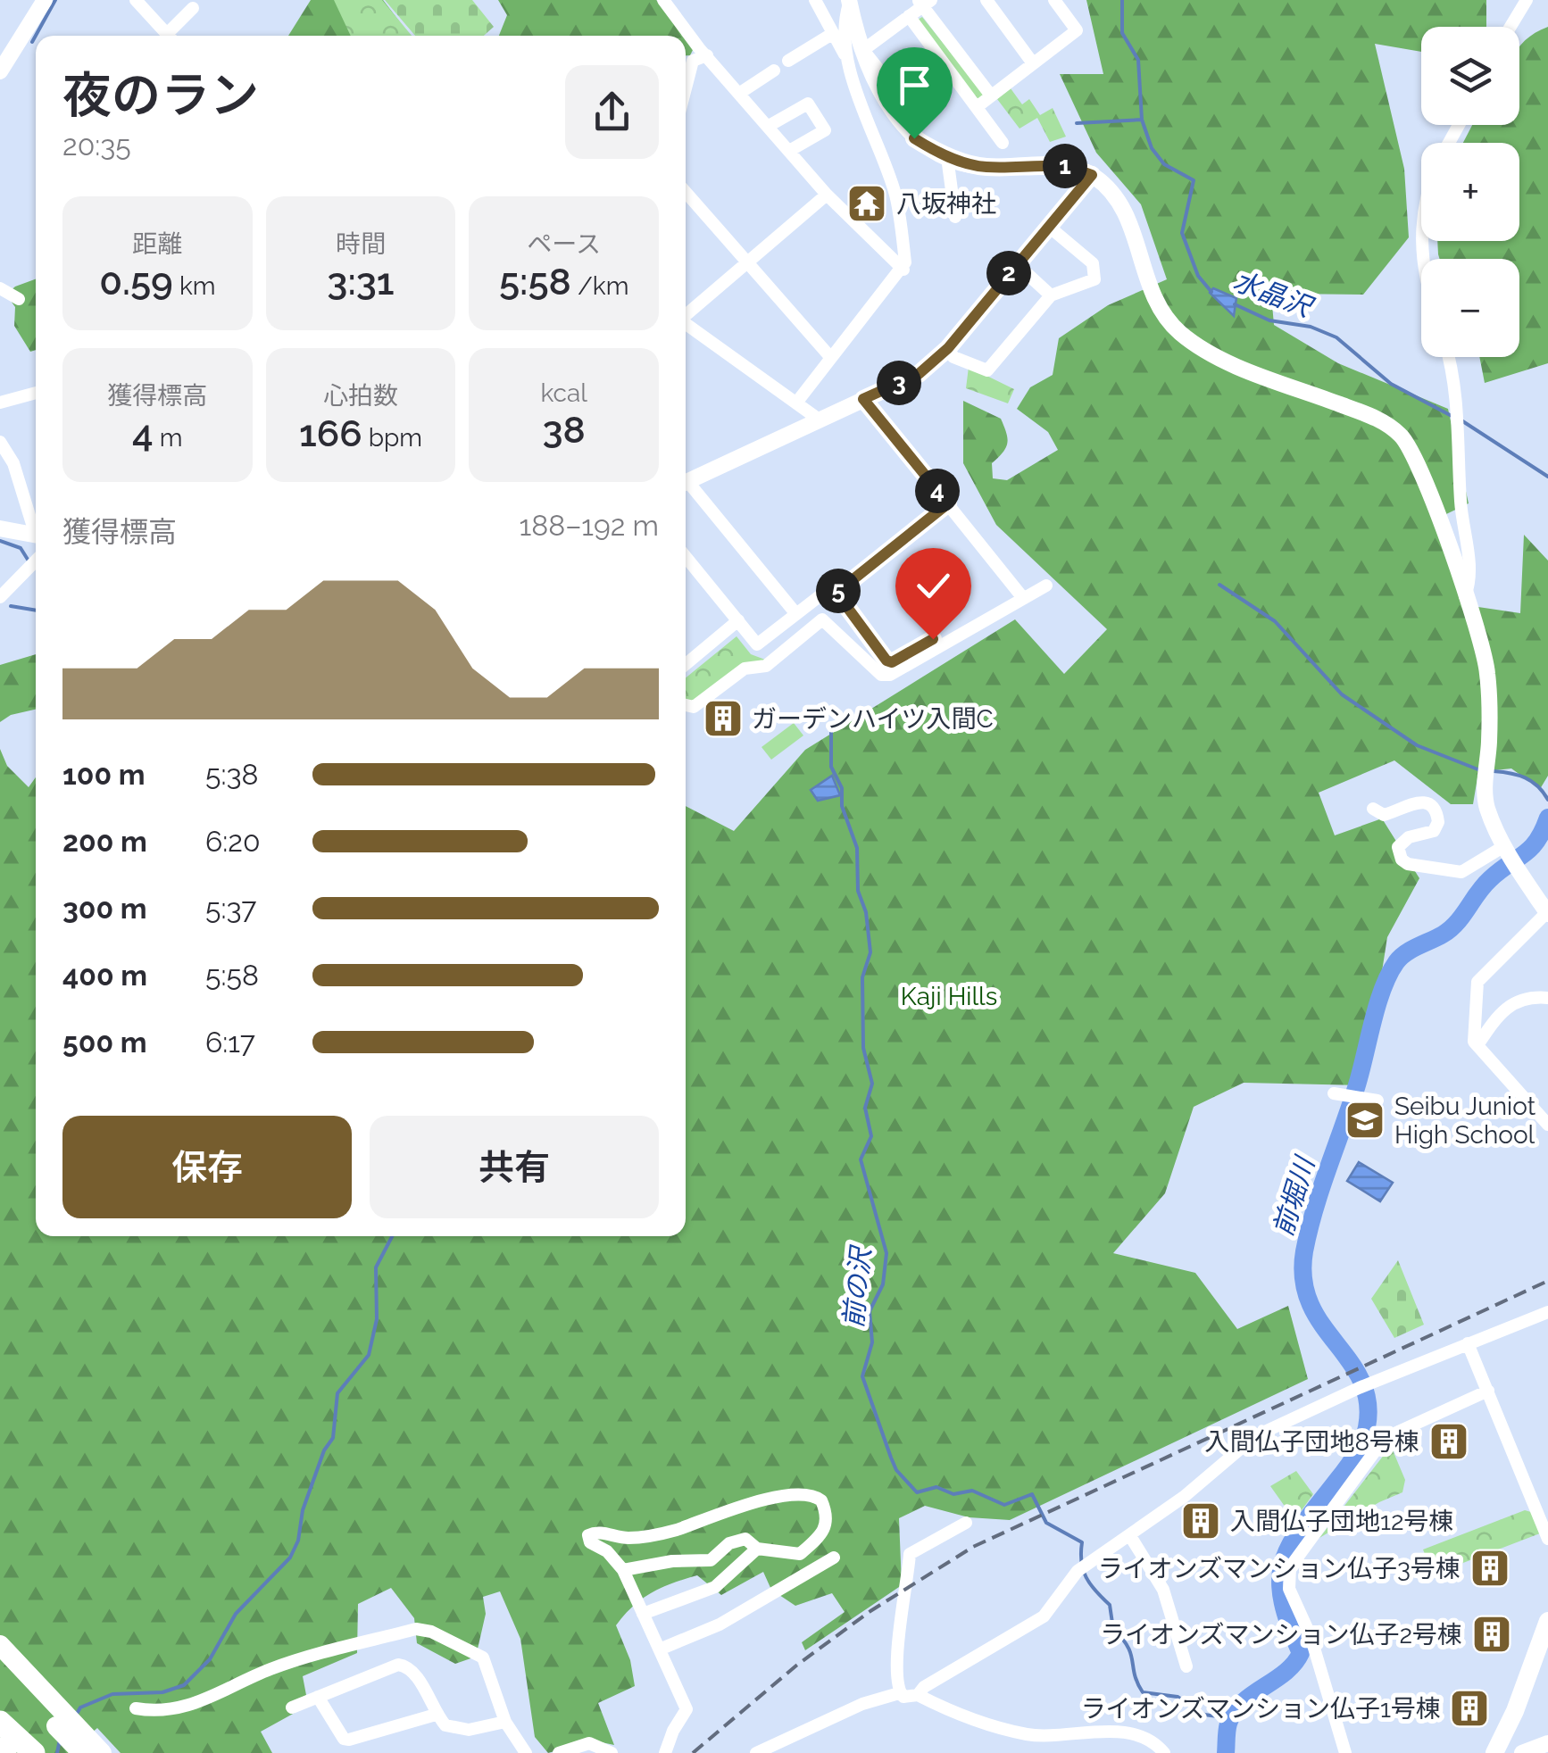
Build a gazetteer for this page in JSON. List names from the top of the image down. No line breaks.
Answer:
{"water":["水晶沢","前堀川","前の沢"],"parks":["Kaji Hills"],"places":{"temple":["八坂神社"],"building":["ガーデンハイツ入間C","入間仏子団地8号棟","入間仏子団地12号棟","ライオンズマンション仏子3号棟","ライオンズマンション仏子2号棟","ライオンズマンション仏子1号棟"],"school or university":["Seibu Juniot High School"]},"page":{"map_buttons":["+","−"],"heading":["夜のラン","20:35"],"pins":["1","2","3","4","5"],"stats":[["距離","0.59 km"],["時間","3:31"],["ペース","5:58 /km"],["獲得標高","4 m"],["心拍数","166 bpm"],["kcal","38"]],"chart":["獲得標高","188–192 m"],"list":[{"name":"100 m","note":"5:38"},{"name":"200 m","note":"6:20"},{"name":"300 m","note":"5:37"},{"name":"400 m","note":"5:58"},{"name":"500 m","note":"6:17"}],"buttons":["保存","共有"]}}
